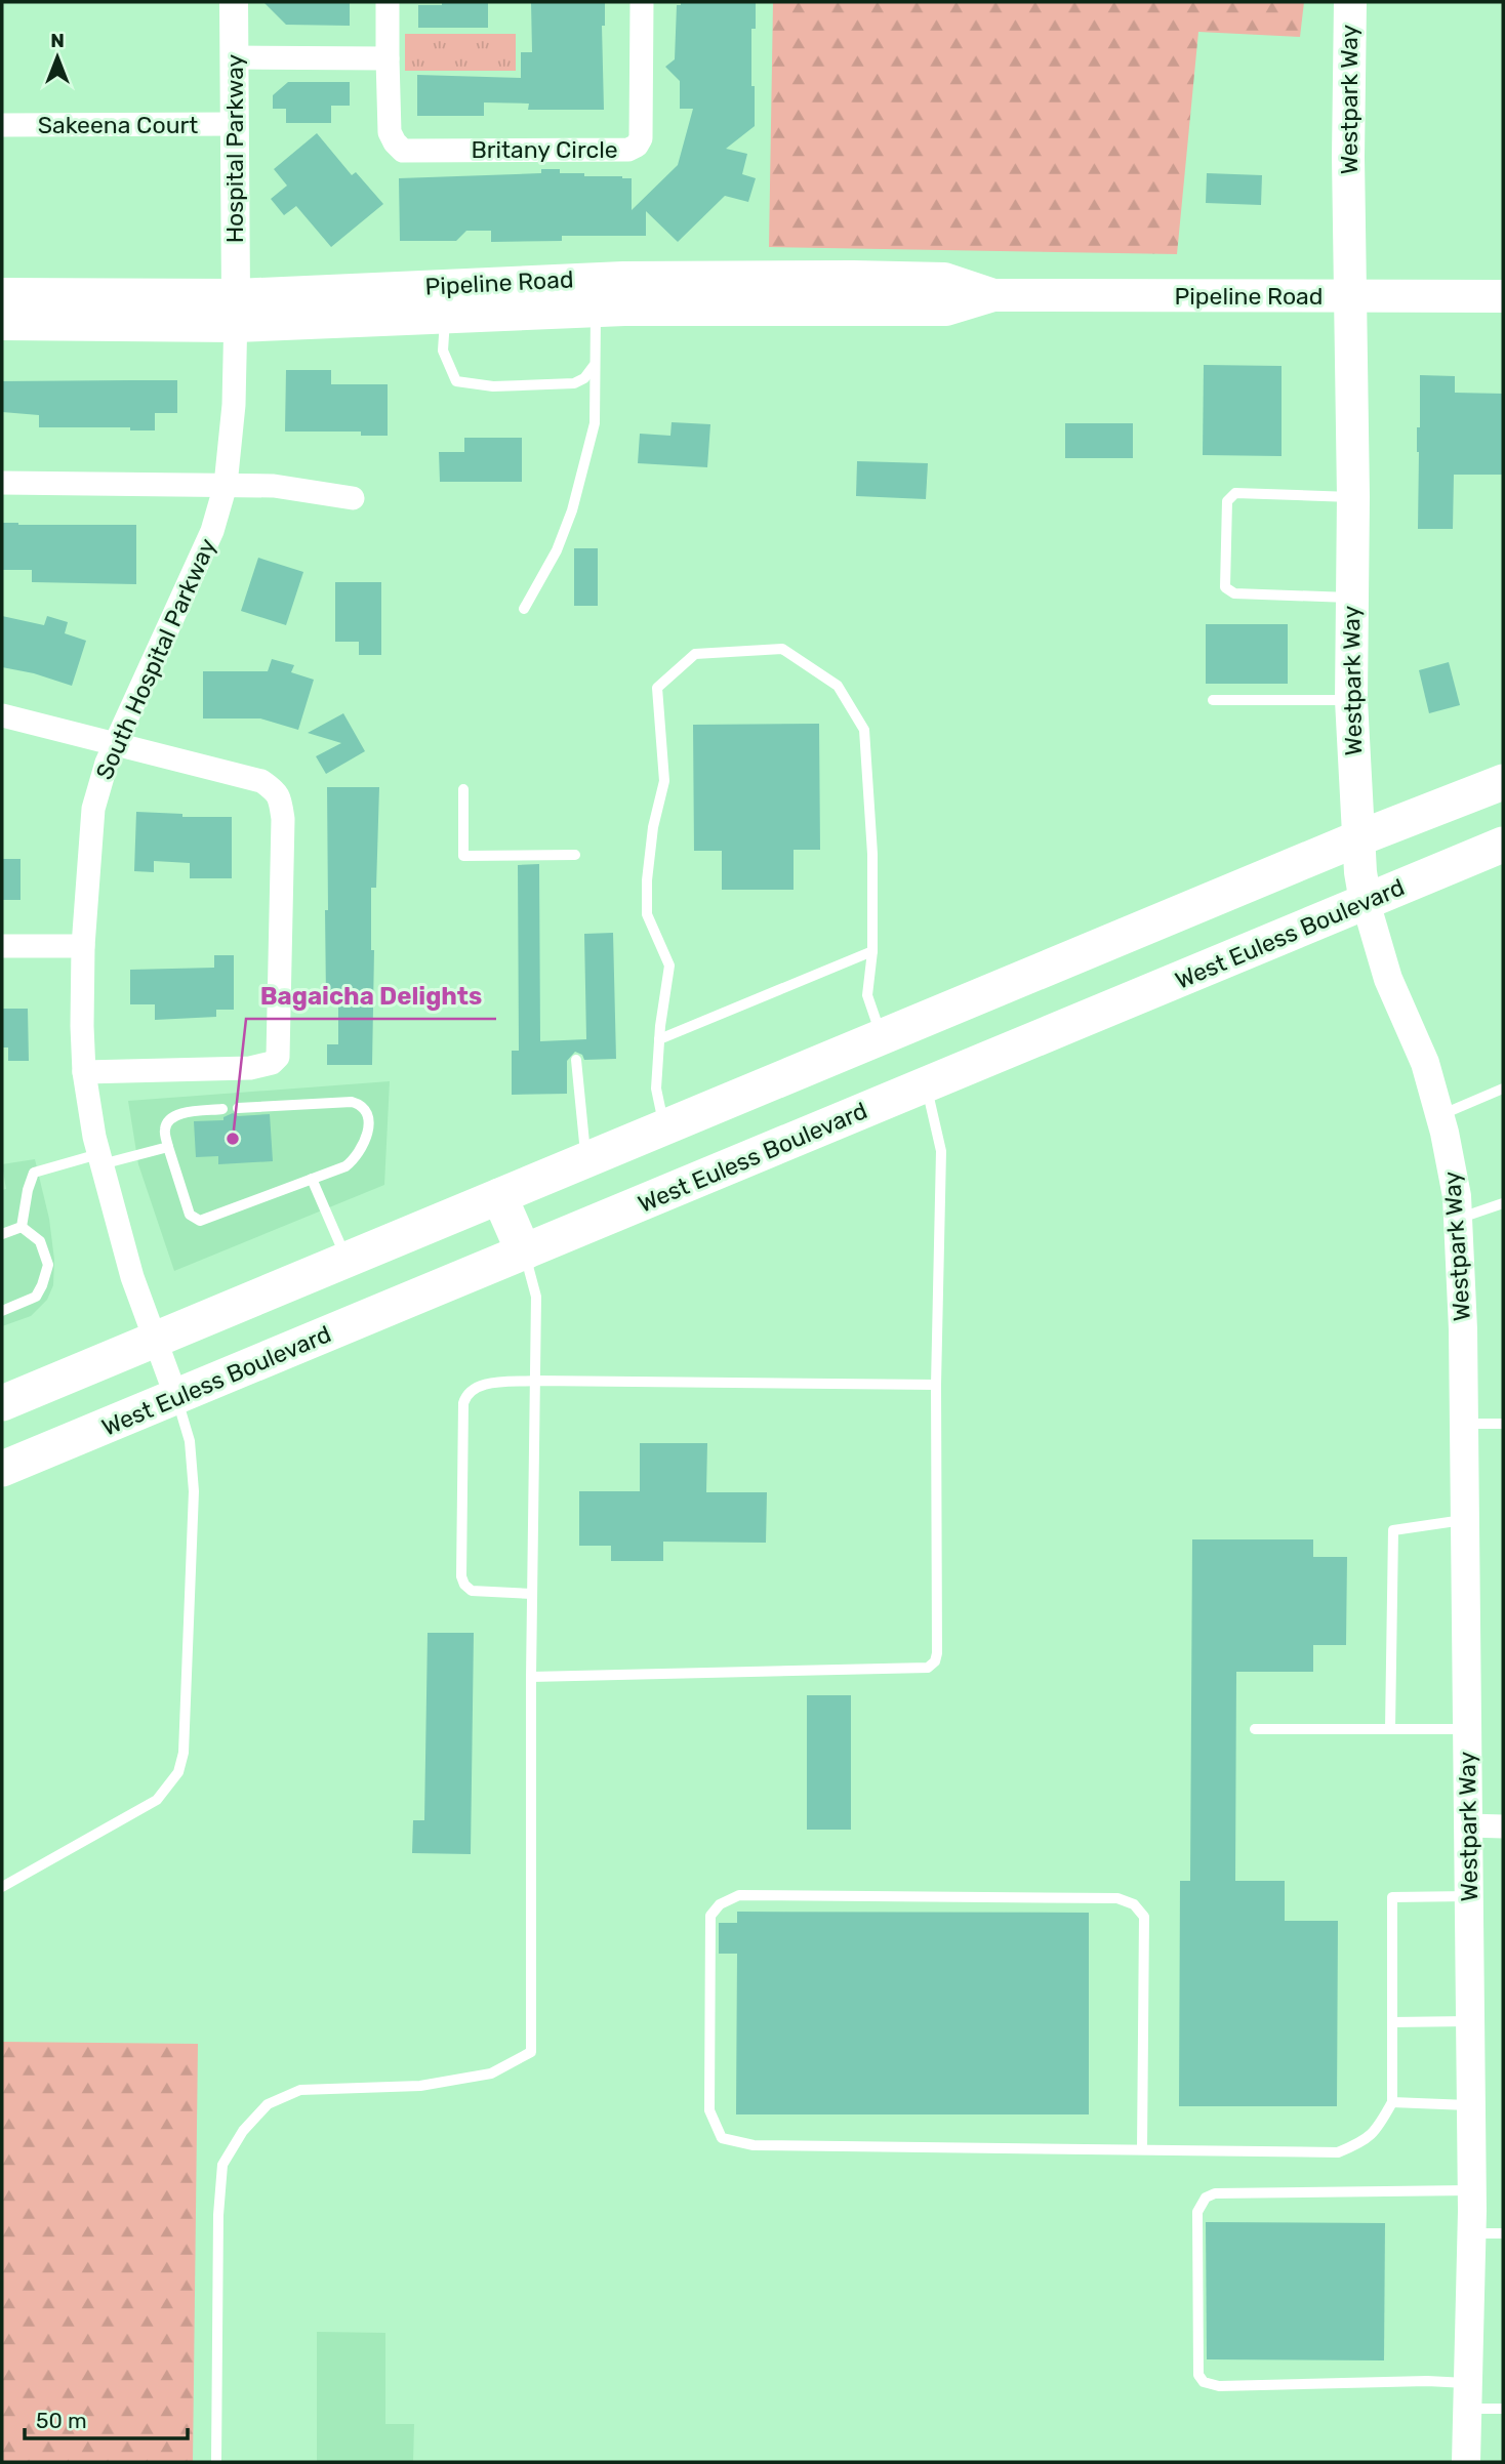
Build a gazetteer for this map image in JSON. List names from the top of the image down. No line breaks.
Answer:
{"streets":{"main road":["Westpark Way","Pipeline Road","West Euless Boulevard"],"street":["Sakeena Court","Hospital Parkway","Britany Circle","South Hospital Parkway"]},"crossings":[["Westpark Way","Pipeline Road"],["Westpark Way","West Euless Boulevard"],["Sakeena Court","Hospital Parkway"],["Hospital Parkway","Pipeline Road"],["Hospital Parkway","South Hospital Parkway"],["Pipeline Road","South Hospital Parkway"],["South Hospital Parkway","West Euless Boulevard"]],"places":["Bagaicha Delights"],"scale_bar":"50 m","north":"top"}
